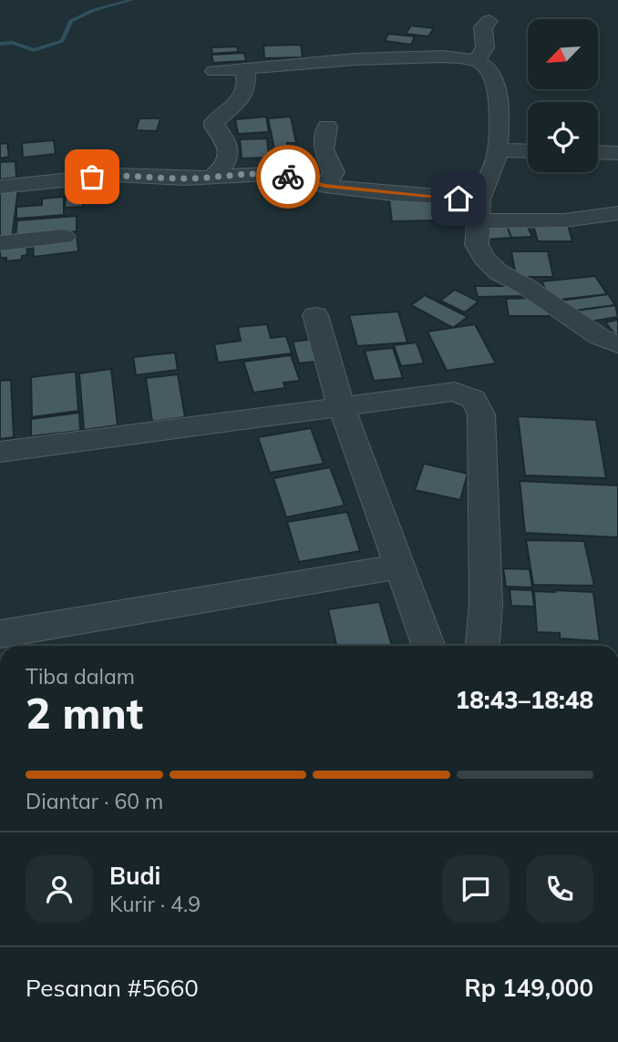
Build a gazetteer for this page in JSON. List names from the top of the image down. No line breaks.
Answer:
{"north":"bottom left","page":{"heading":["2 mnt","Tiba dalam","18:43–18:48"],"panel":["Budi","Kurir · 4.9","Pesanan #5660","Rp 149,000"],"bar":"Diantar · 60 m"}}
